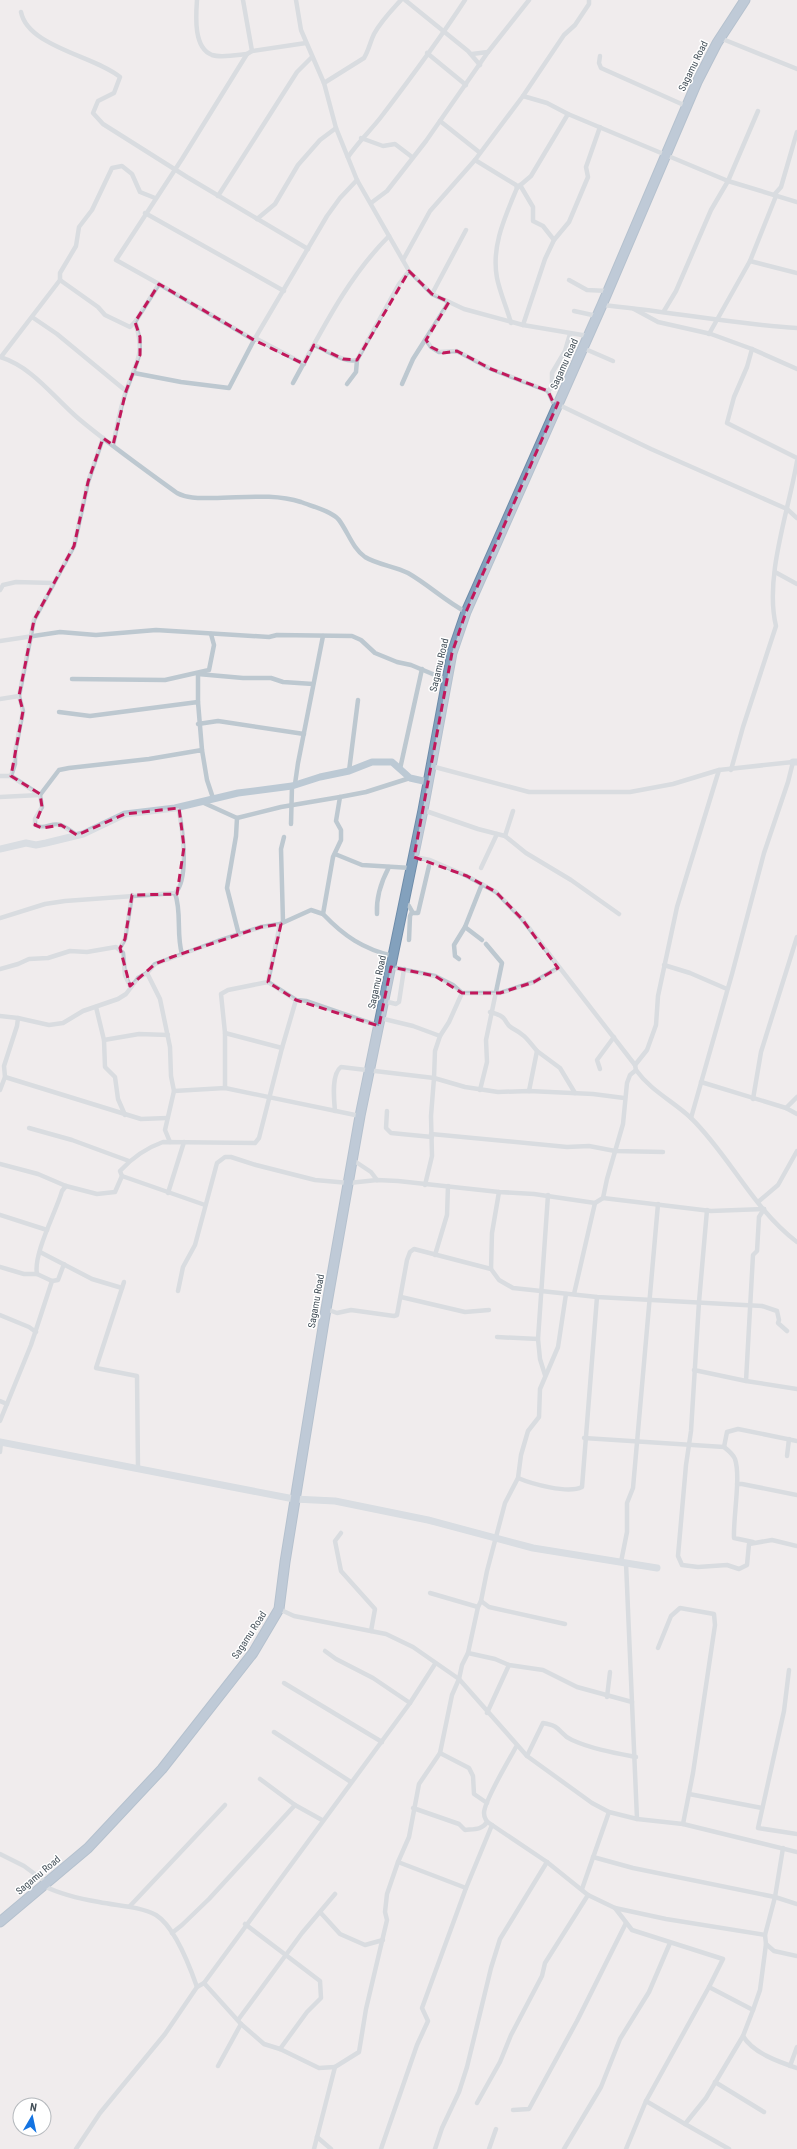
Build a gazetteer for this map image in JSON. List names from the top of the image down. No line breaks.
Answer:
{"streets":{"highway":["Sagamu Road"]},"north":"top"}
